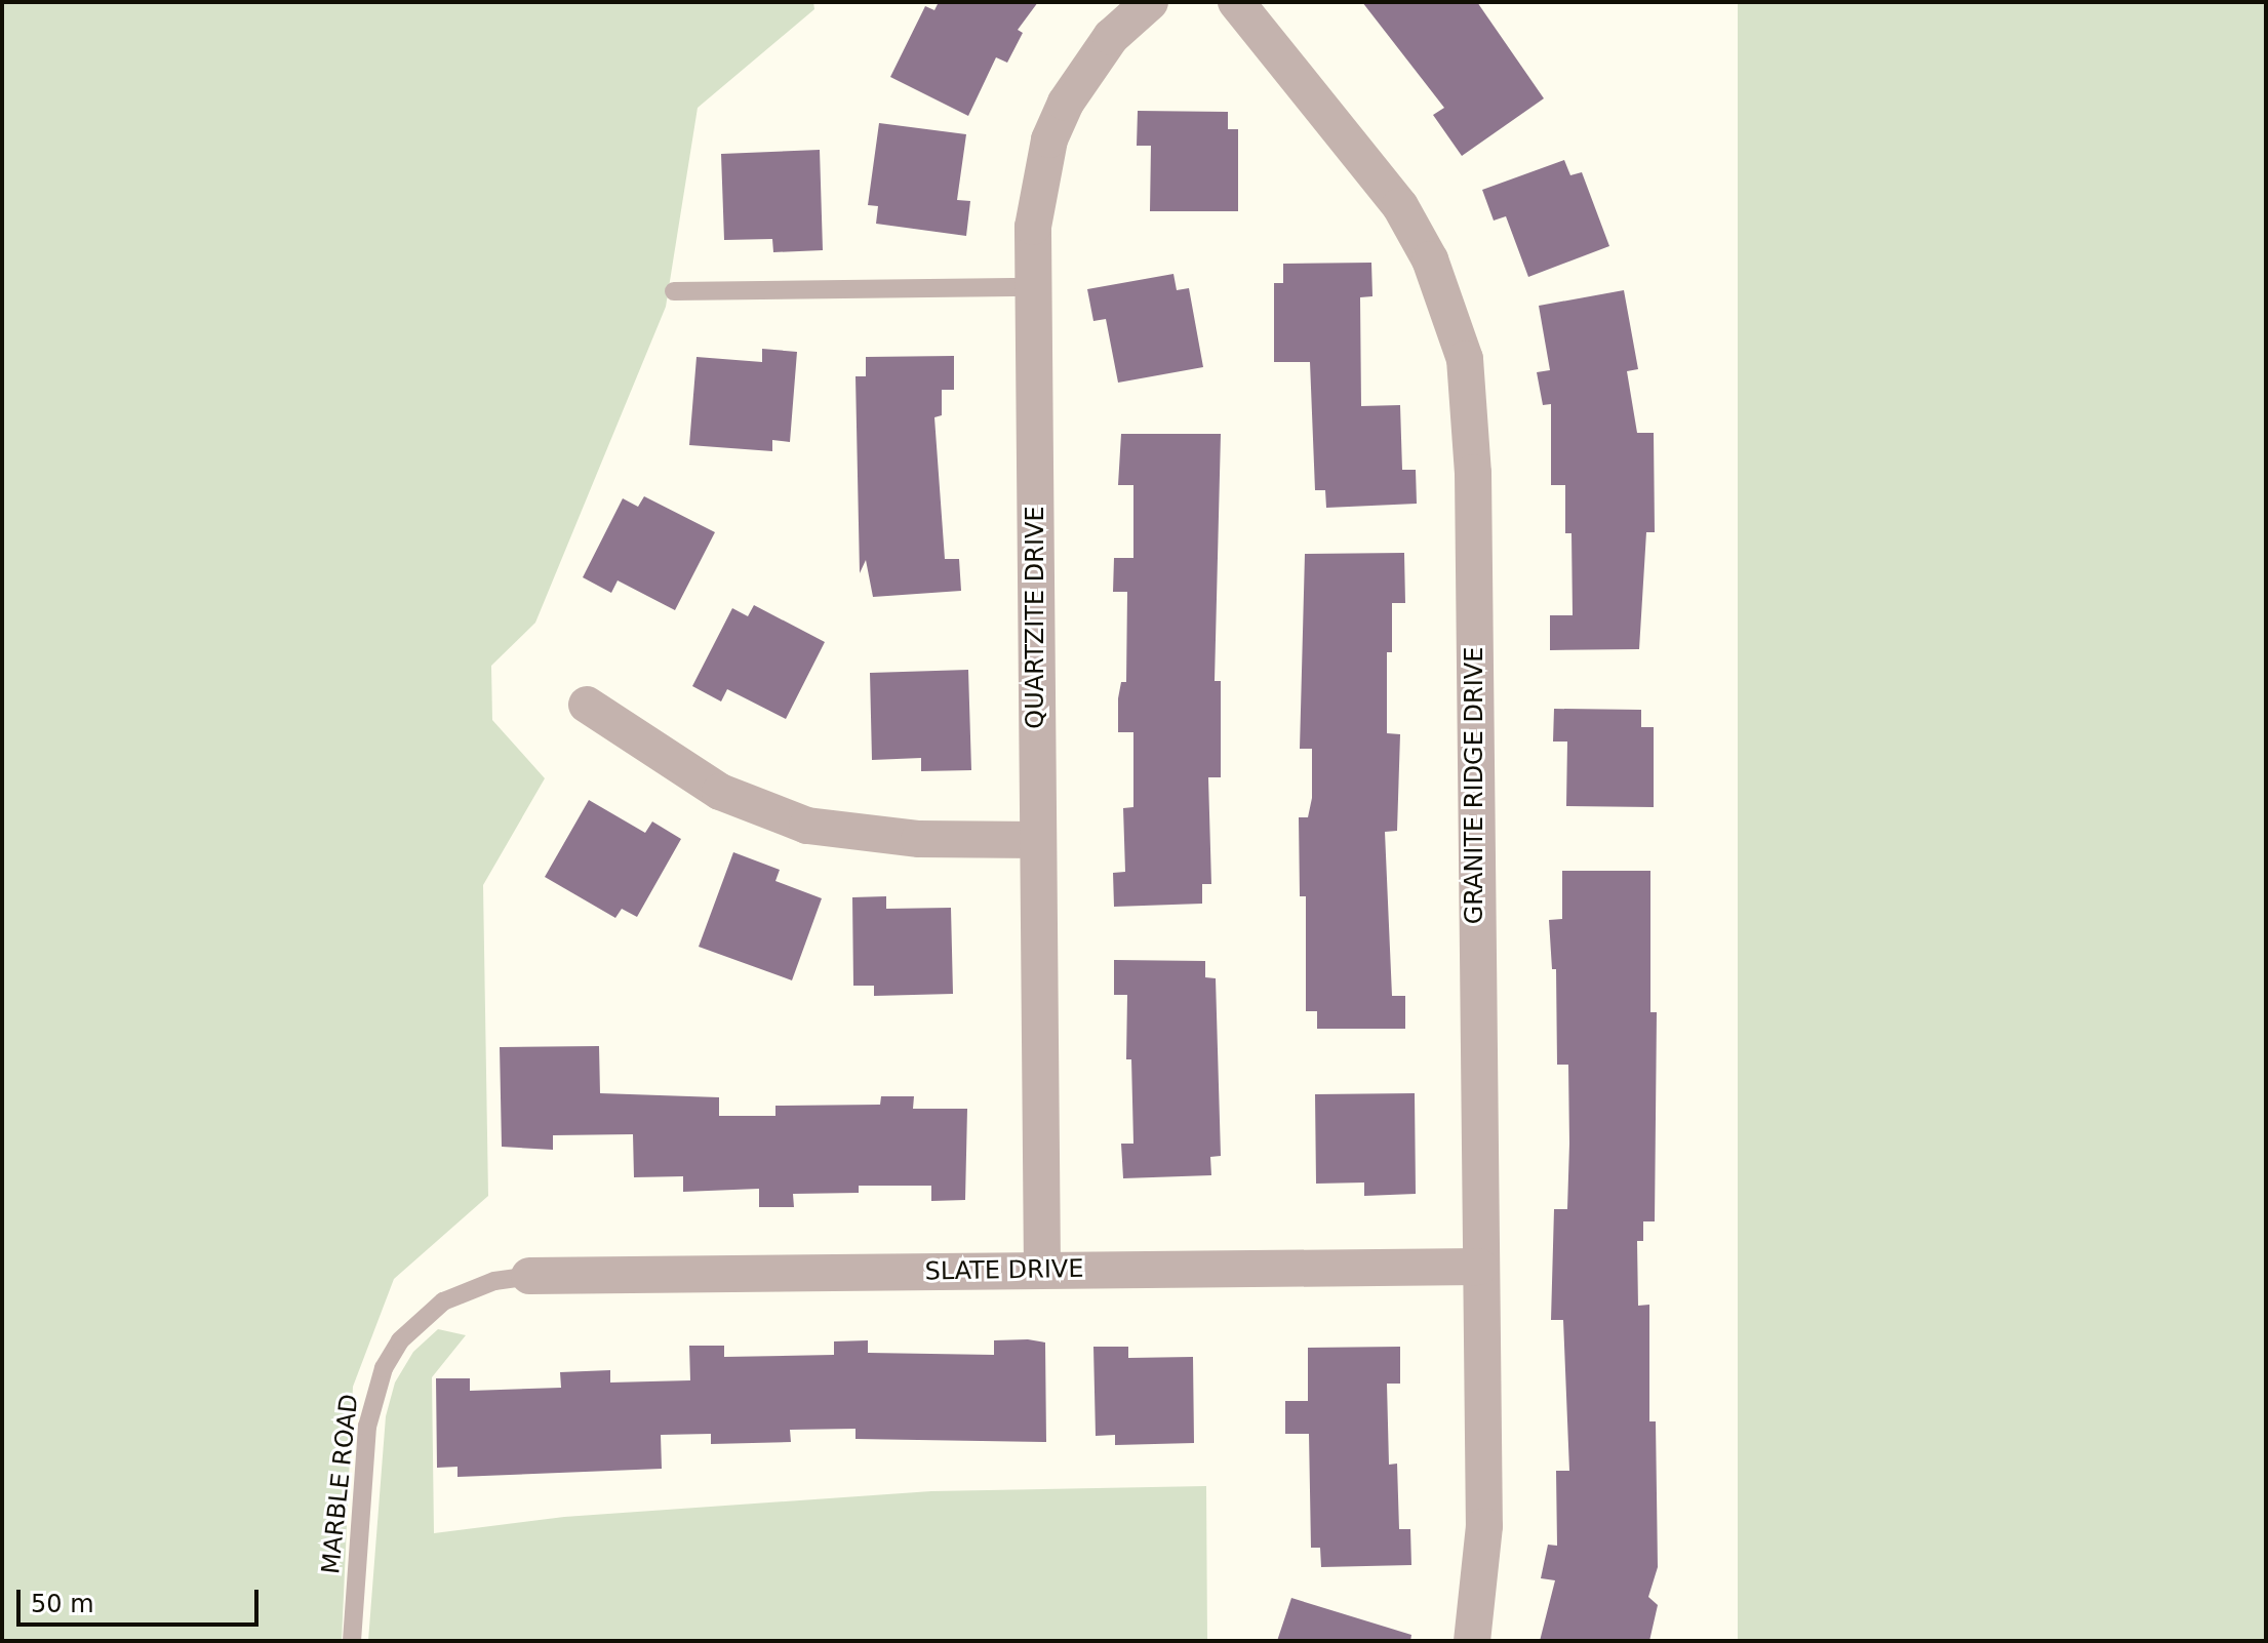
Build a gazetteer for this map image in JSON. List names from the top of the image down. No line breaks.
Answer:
{"streets":{"street":["QUARTZITE DRIVE","GRANITE RIDGE DRIVE","SLATE DRIVE"],"lane":["MARBLE ROAD"]},"crossings":[["QUARTZITE DRIVE","SLATE DRIVE"],["GRANITE RIDGE DRIVE","SLATE DRIVE"],["SLATE DRIVE","MARBLE ROAD"]],"scale_bar":"50 m"}
